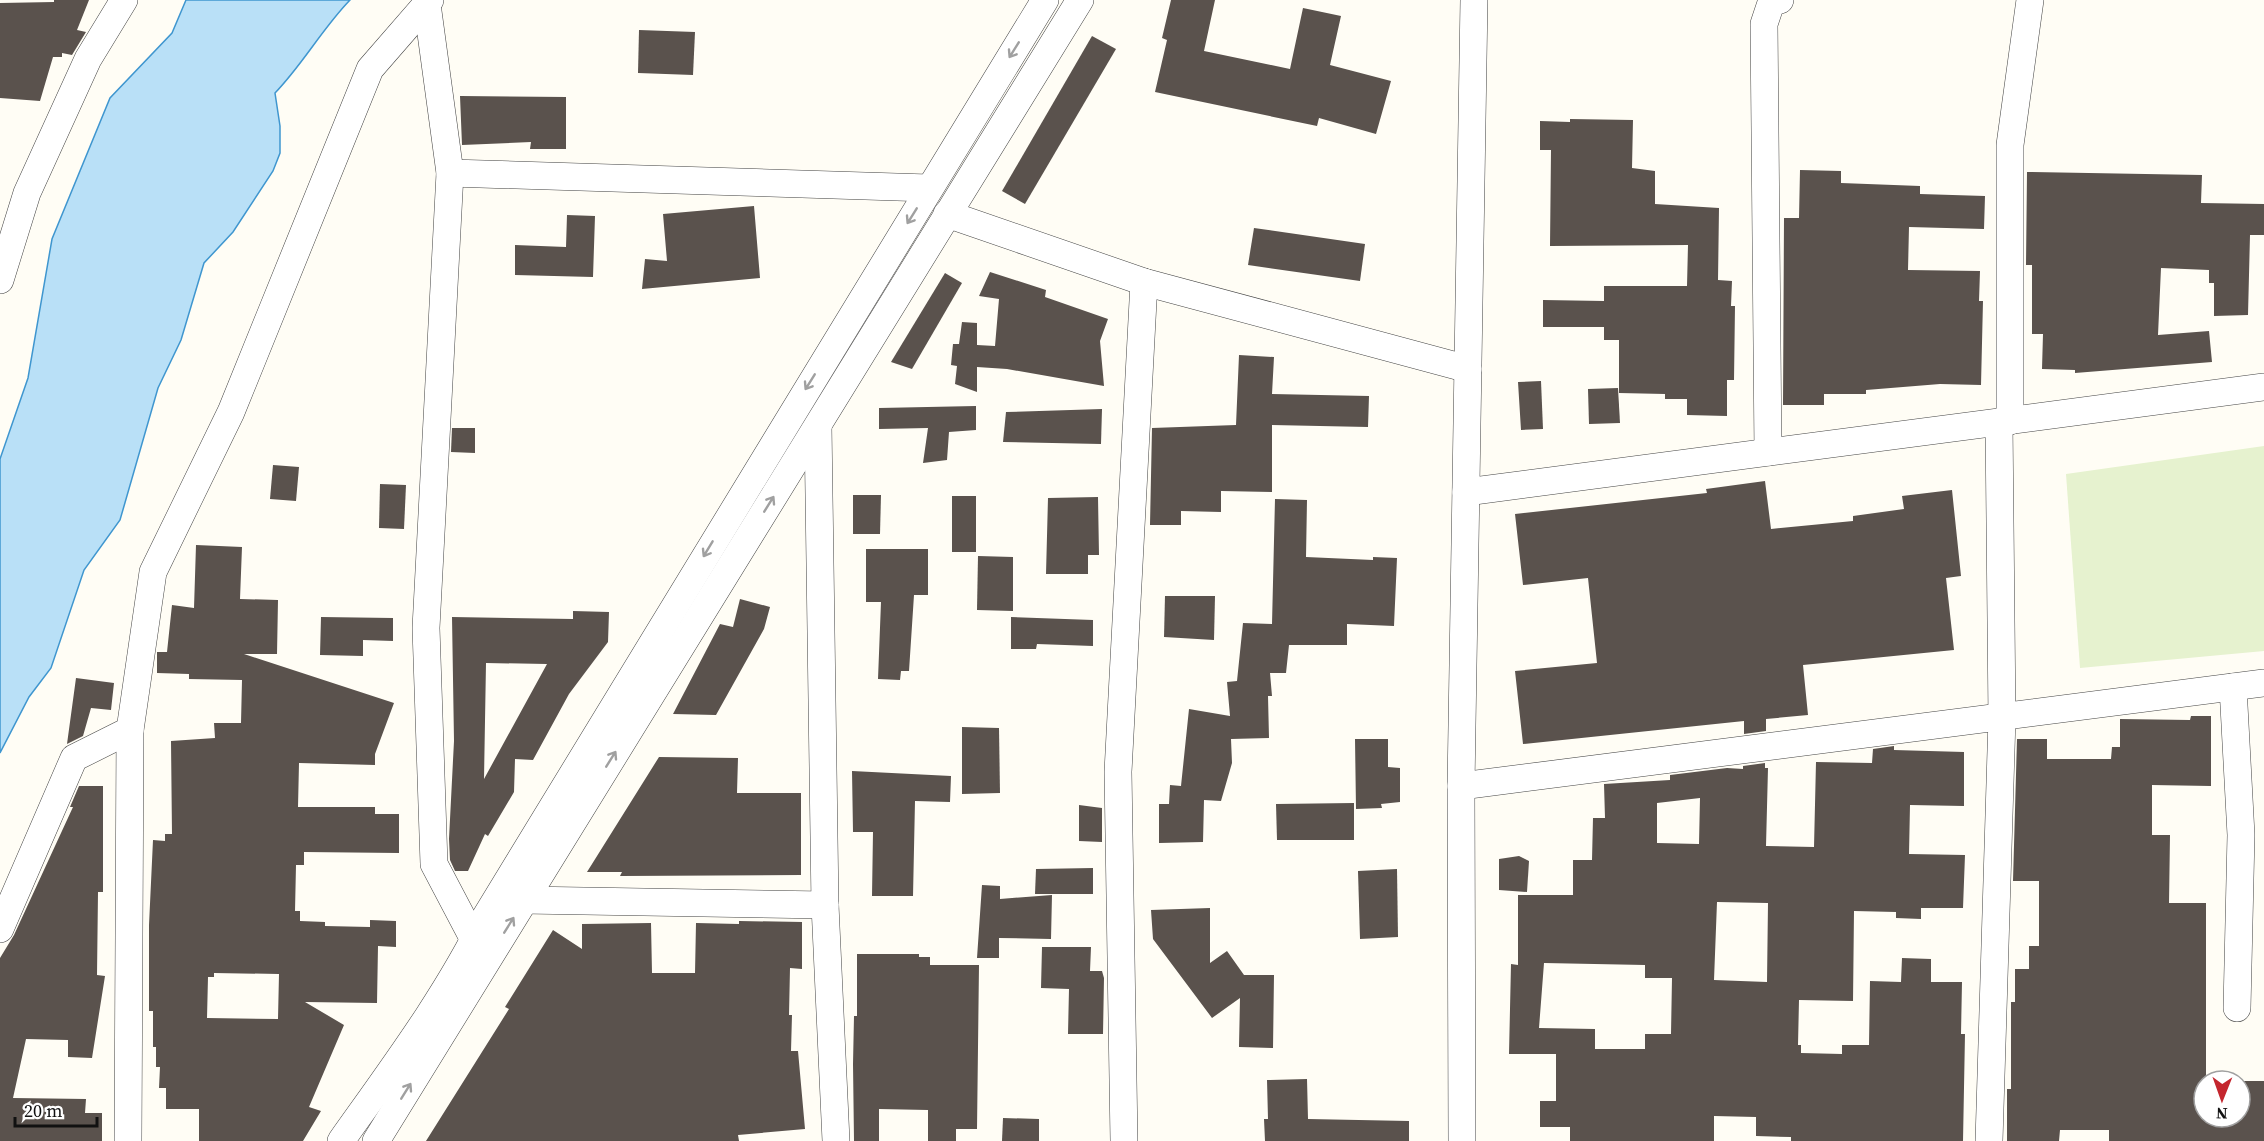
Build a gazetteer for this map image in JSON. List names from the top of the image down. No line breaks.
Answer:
{"scale_bar":"20 m","north":"bottom"}
